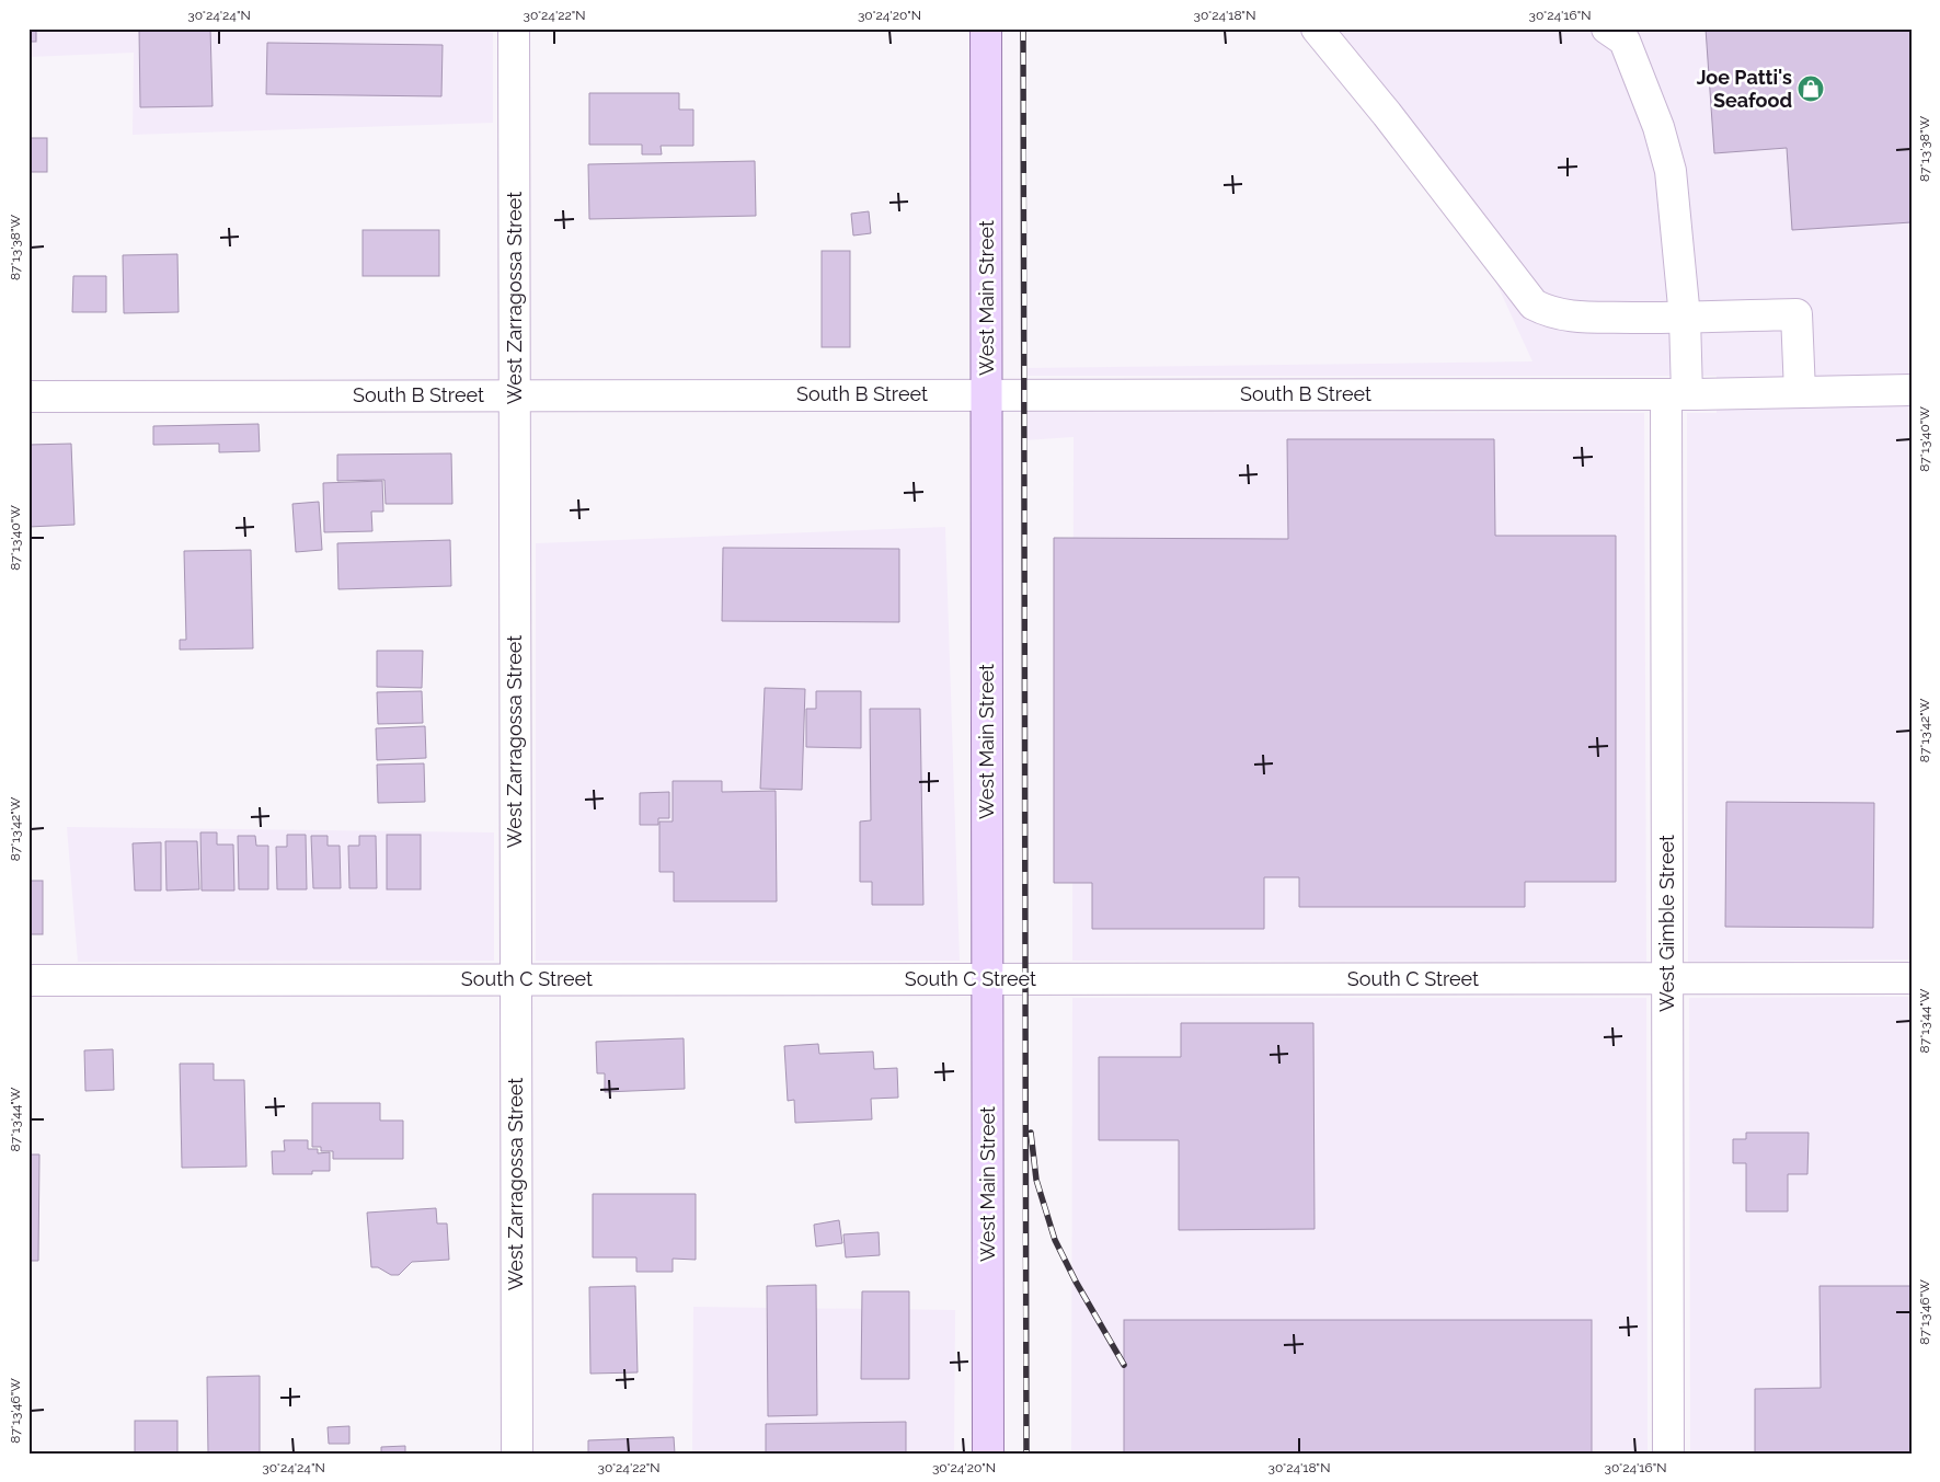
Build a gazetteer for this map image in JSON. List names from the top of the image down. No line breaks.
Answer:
{"streets":{"main road":["West Main Street"],"street":["West Zarragossa Street","South B Street","West Gimble Street","South C Street"]},"crossings":[["West Zarragossa Street","South B Street"],["West Zarragossa Street","South C Street"],["West Main Street","South B Street"],["West Main Street","South C Street"],["South B Street","West Gimble Street"],["West Gimble Street","South C Street"]],"places":{"shop":["Joe Patti's Seafood"]},"coordinates":["30°24'24\"N","30°24'22\"N","30°24'20\"N","30°24'18\"N","30°24'16\"N","87°13'38\"W","87°13'40\"W","87°13'42\"W","87°13'44\"W","87°13'46\"W"]}
